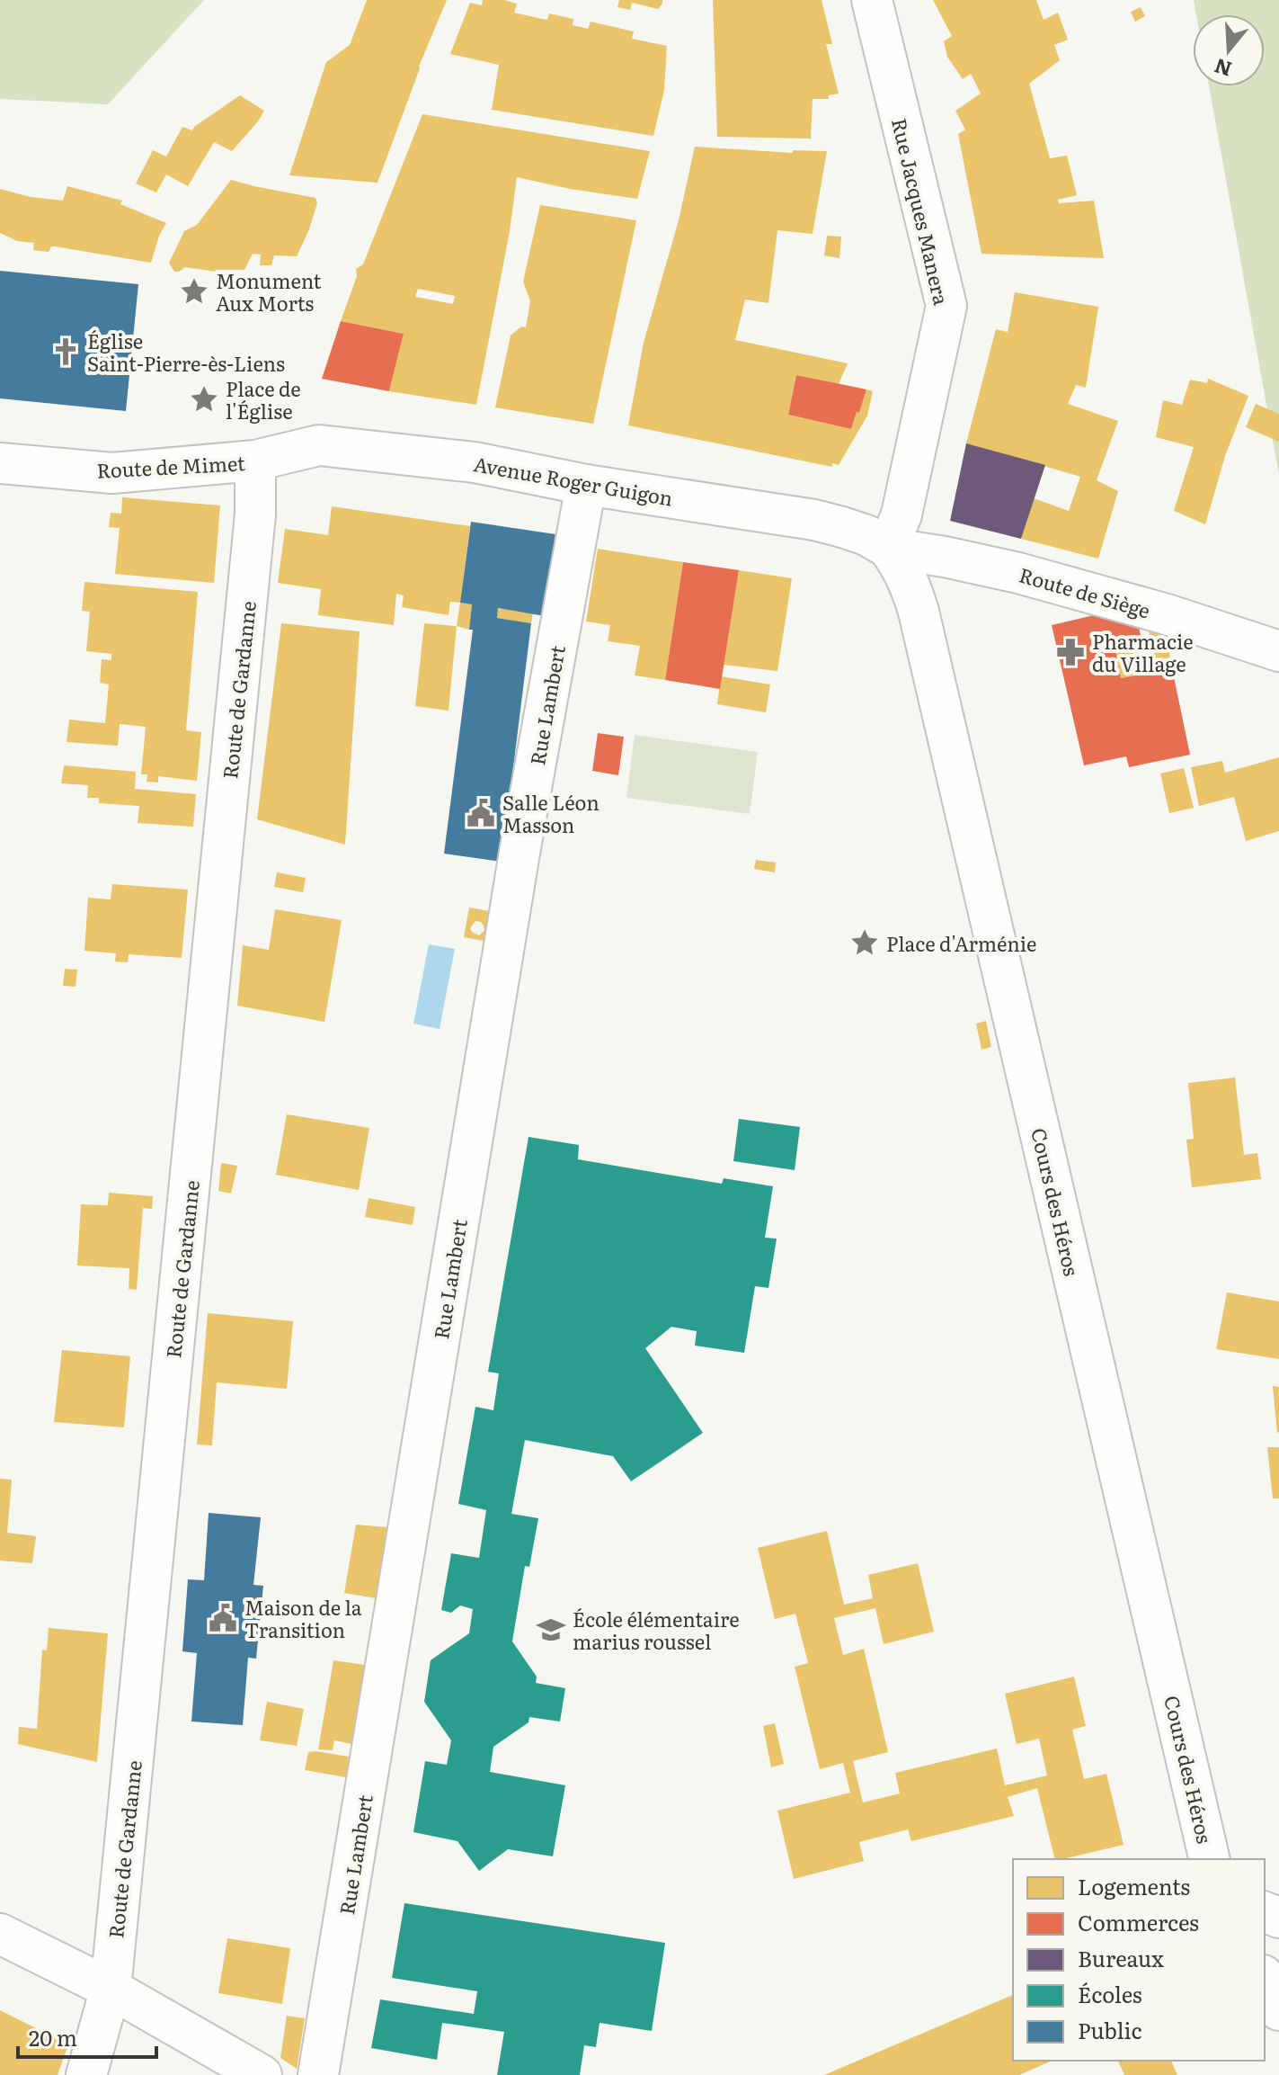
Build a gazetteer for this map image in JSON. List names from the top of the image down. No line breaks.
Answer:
{"streets":{"main road":["Rue Jacques Manera","Route de Mimet","Avenue Roger Guigon","Route de Siège","Route de Gardanne","Rue Lambert","Cours des Héros"]},"crossings":[["Rue Jacques Manera","Avenue Roger Guigon"],["Rue Jacques Manera","Route de Siège"],["Rue Jacques Manera","Cours des Héros"],["Route de Mimet","Avenue Roger Guigon"],["Route de Mimet","Route de Gardanne"],["Avenue Roger Guigon","Route de Siège"],["Avenue Roger Guigon","Route de Gardanne"],["Avenue Roger Guigon","Rue Lambert"],["Avenue Roger Guigon","Cours des Héros"],["Route de Siège","Cours des Héros"]],"places":{"place":["Monument Aux Morts","Place de l'Église","Place d'Arménie"],"church":["Église Saint-Pierre-ès-Liens"],"pharmacy":["Pharmacie du Village"],"public building":["Salle Léon Masson","Maison de la Transition"],"school or university":["École élémentaire marius roussel"]},"legend":["Logements","Commerces","Bureaux","Écoles","Public"],"scale_bar":"20 m","north":"bottom"}
